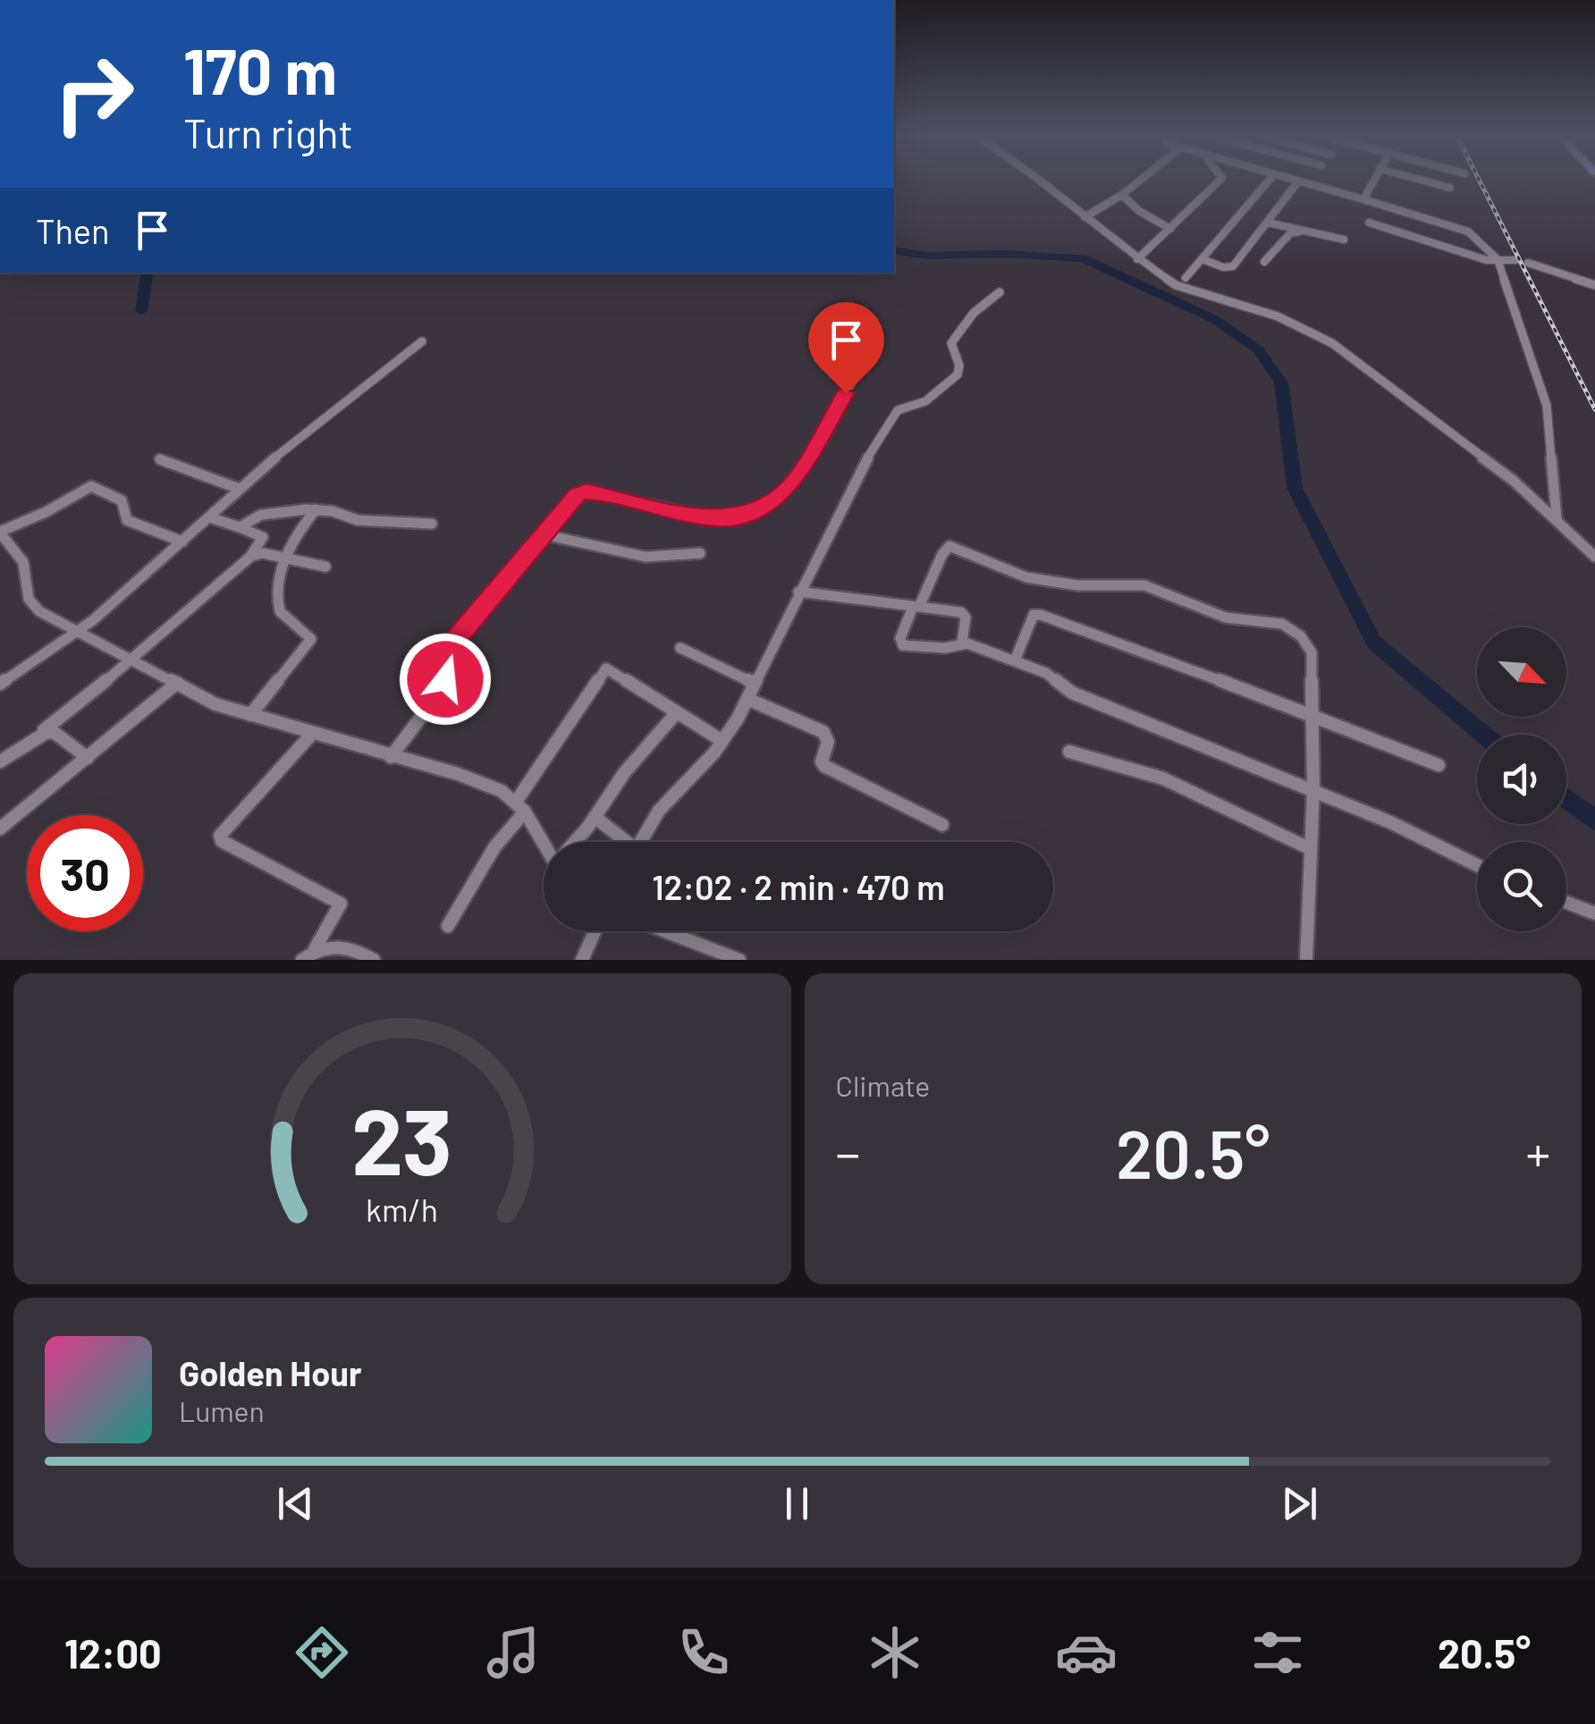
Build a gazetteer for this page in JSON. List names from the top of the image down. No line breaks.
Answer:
{"north":"bottom right","page":{"turn":["170 m","Turn right"],"then":"Then","limit":"30","trip":"12:02 · 2 min · 470 m","tile":"Climate","heat":["−","20.5°","+"],"song":["Golden Hour","Lumen"],"tabs":["12:00","20.5°"],"gauge":["23","km/h"]}}
